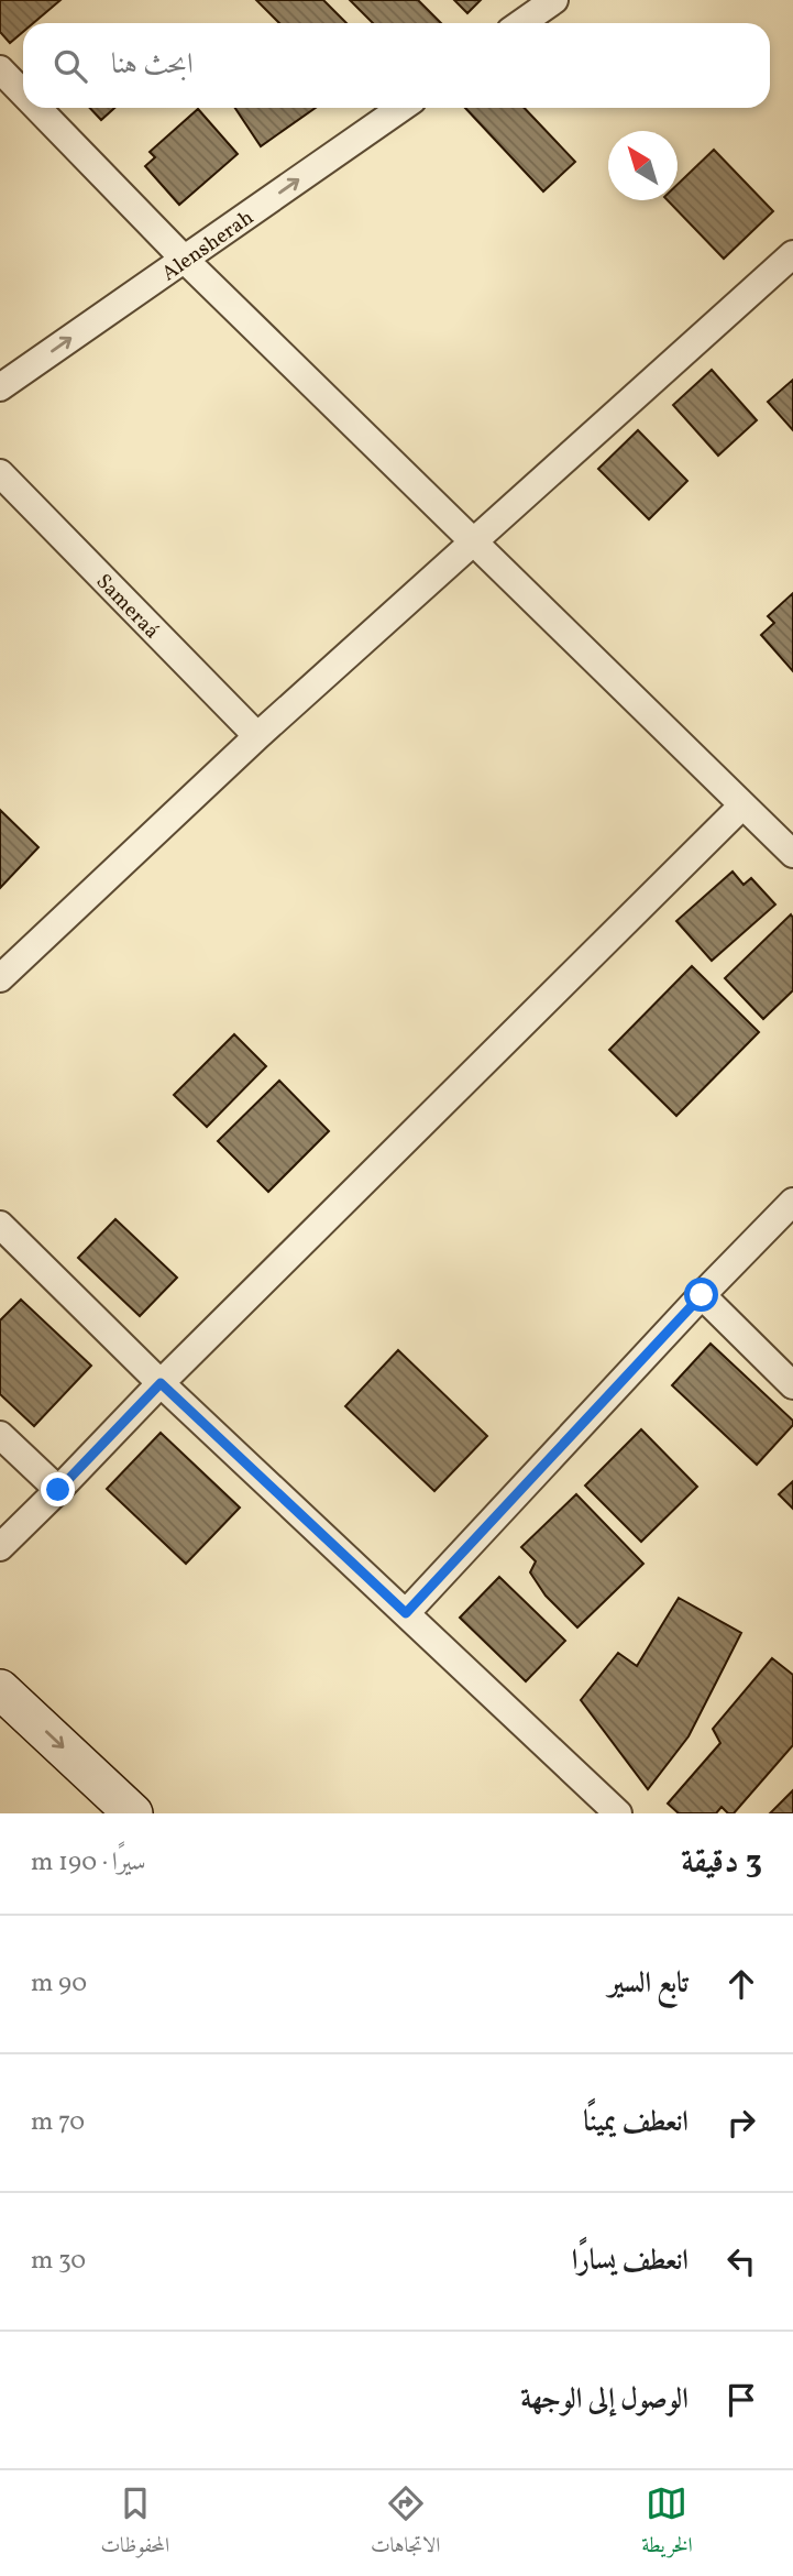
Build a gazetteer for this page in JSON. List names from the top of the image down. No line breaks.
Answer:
{"streets":{"street":["Alensherah","Sameraá"]},"one_way":["Alensherah"],"north":"top left","page":{"search":"ابحث هنا","heading":["3 دقيقة","سيرًا · 190 m"],"list":[["تابع السير","90 m"],["انعطف يمينًا","70 m"],["انعطف يسارًا","30 m"],"الوصول إلى الوجهة"],"nav":["الخريطة","الاتجاهات","المحفوظات"]}}
